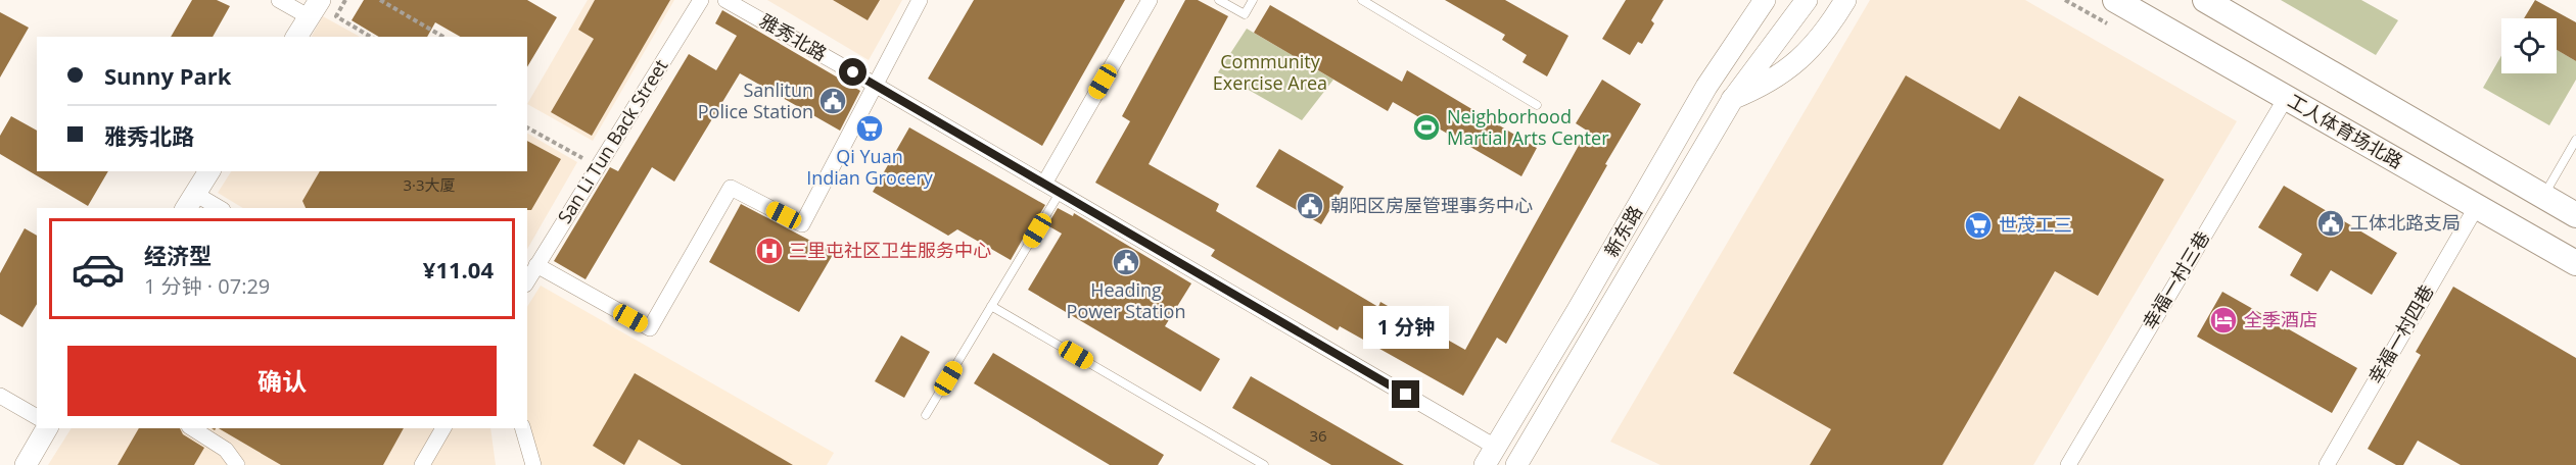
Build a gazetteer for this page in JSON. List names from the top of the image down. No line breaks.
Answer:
{"streets":{"main road":["工人体育场北路","新东路"],"street":["雅秀北路","San Li Tun Back Street","幸福一村三巷","幸福一村四巷"]},"crossings":[["雅秀北路","新东路"],["工人体育场北路","幸福一村三巷"],["工人体育场北路","幸福一村四巷"]],"parks":["Community Exercise Area"],"places":{"public building":["Sanlitun Police Station","朝阳区房屋管理事务中心","工体北路支局","Heading Power Station"],"sports":["Neighborhood Martial Arts Center"],"supermarket":["Qi Yuan Indian Grocery","世茂工三"],"hospital":["三里屯社区卫生服务中心"],"hotel":["全季酒店"]},"house_numbers":["3·3大厦","36"],"page":{"banner":["Sunny Park","雅秀北路"],"list":[{"name":"经济型","note":"1 分钟 · 07:29","value":"¥11.04"}],"bubble":"1 分钟","buttons":"确认"}}
